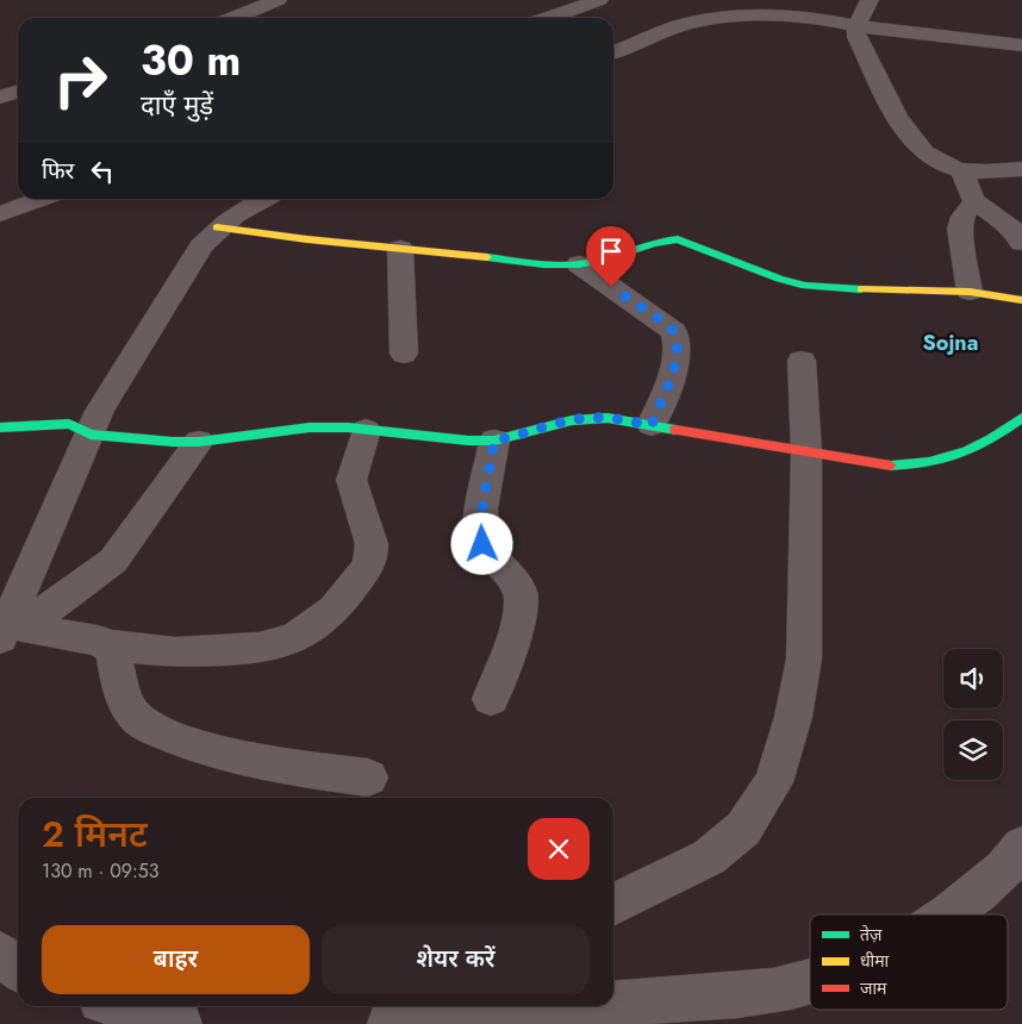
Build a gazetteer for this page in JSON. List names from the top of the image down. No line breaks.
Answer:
{"districts":["Sojna"],"legend":["तेज़","धीमा","जाम"],"page":{"turn":["30 m","दाएँ मुड़ें"],"then":"फिर","heading":["2 मिनट","130 m · 09:53"],"buttons":["बाहर","शेयर करें"]}}
